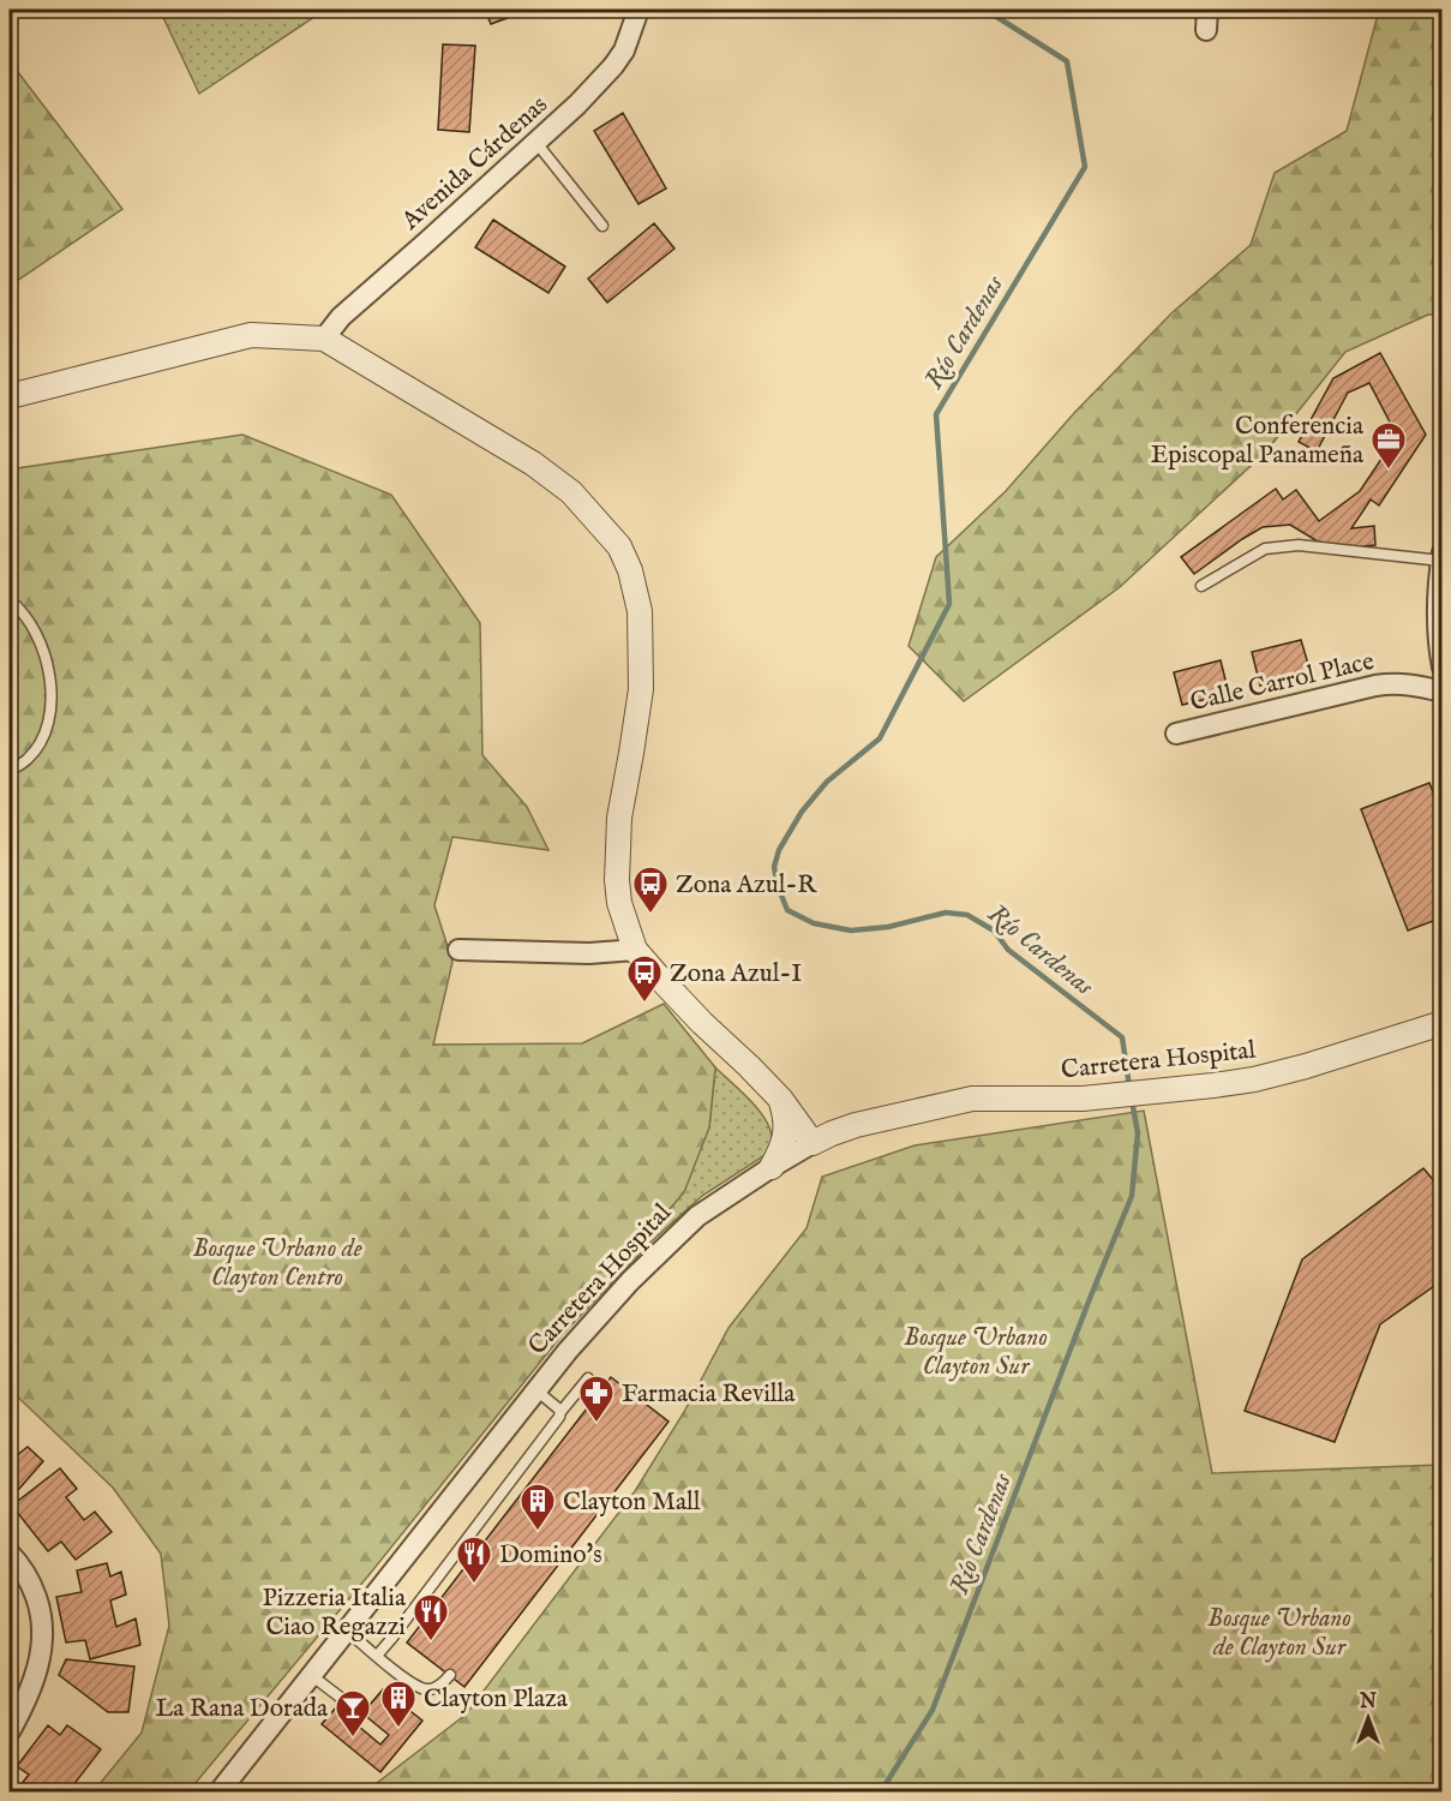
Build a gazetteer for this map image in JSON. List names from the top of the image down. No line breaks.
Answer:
{"streets":{"street":["Avenida Cárdenas","Calle Carrol Place","Carretera Hospital"]},"water":["Río Cardenas"],"parks":["Bosque Urbano de Clayton Centro","Bosque Urbano Clayton Sur","Bosque Urbano de Clayton Sur"],"places":{"office":["Conferencia Episcopal Panameña"],"bus stop":["Zona Azul-R","Zona Azul-I"],"pharmacy":["Farmacia Revilla"],"building":["Clayton Mall","Clayton Plaza"],"restaurant":["Domino's","Pizzeria Italia Ciao Regazzi"],"bar":["La Rana Dorada"]},"north":"top"}
